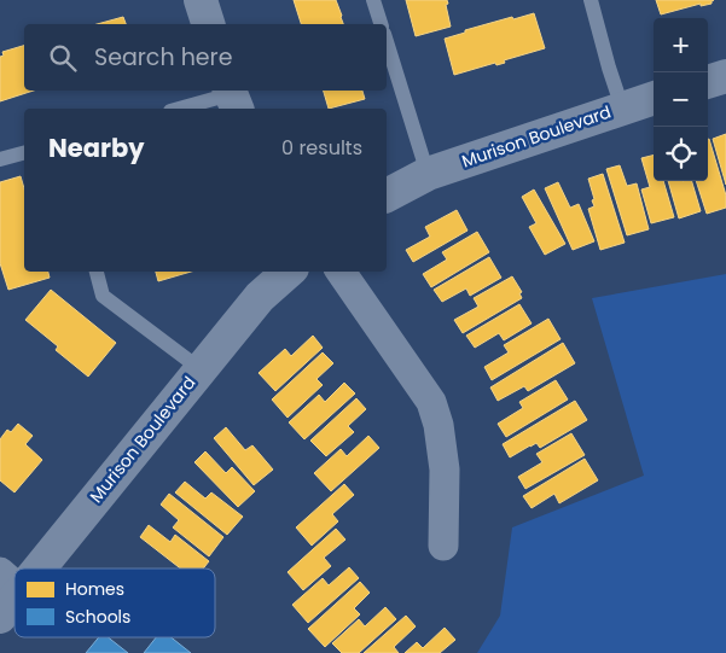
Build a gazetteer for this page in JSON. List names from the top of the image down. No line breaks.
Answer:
{"streets":{"street":["Murison Boulevard"]},"legend":["Homes","Schools"],"page":{"map_buttons":["+","−"],"search":"Search here","heading":["Nearby","0 results"]}}
